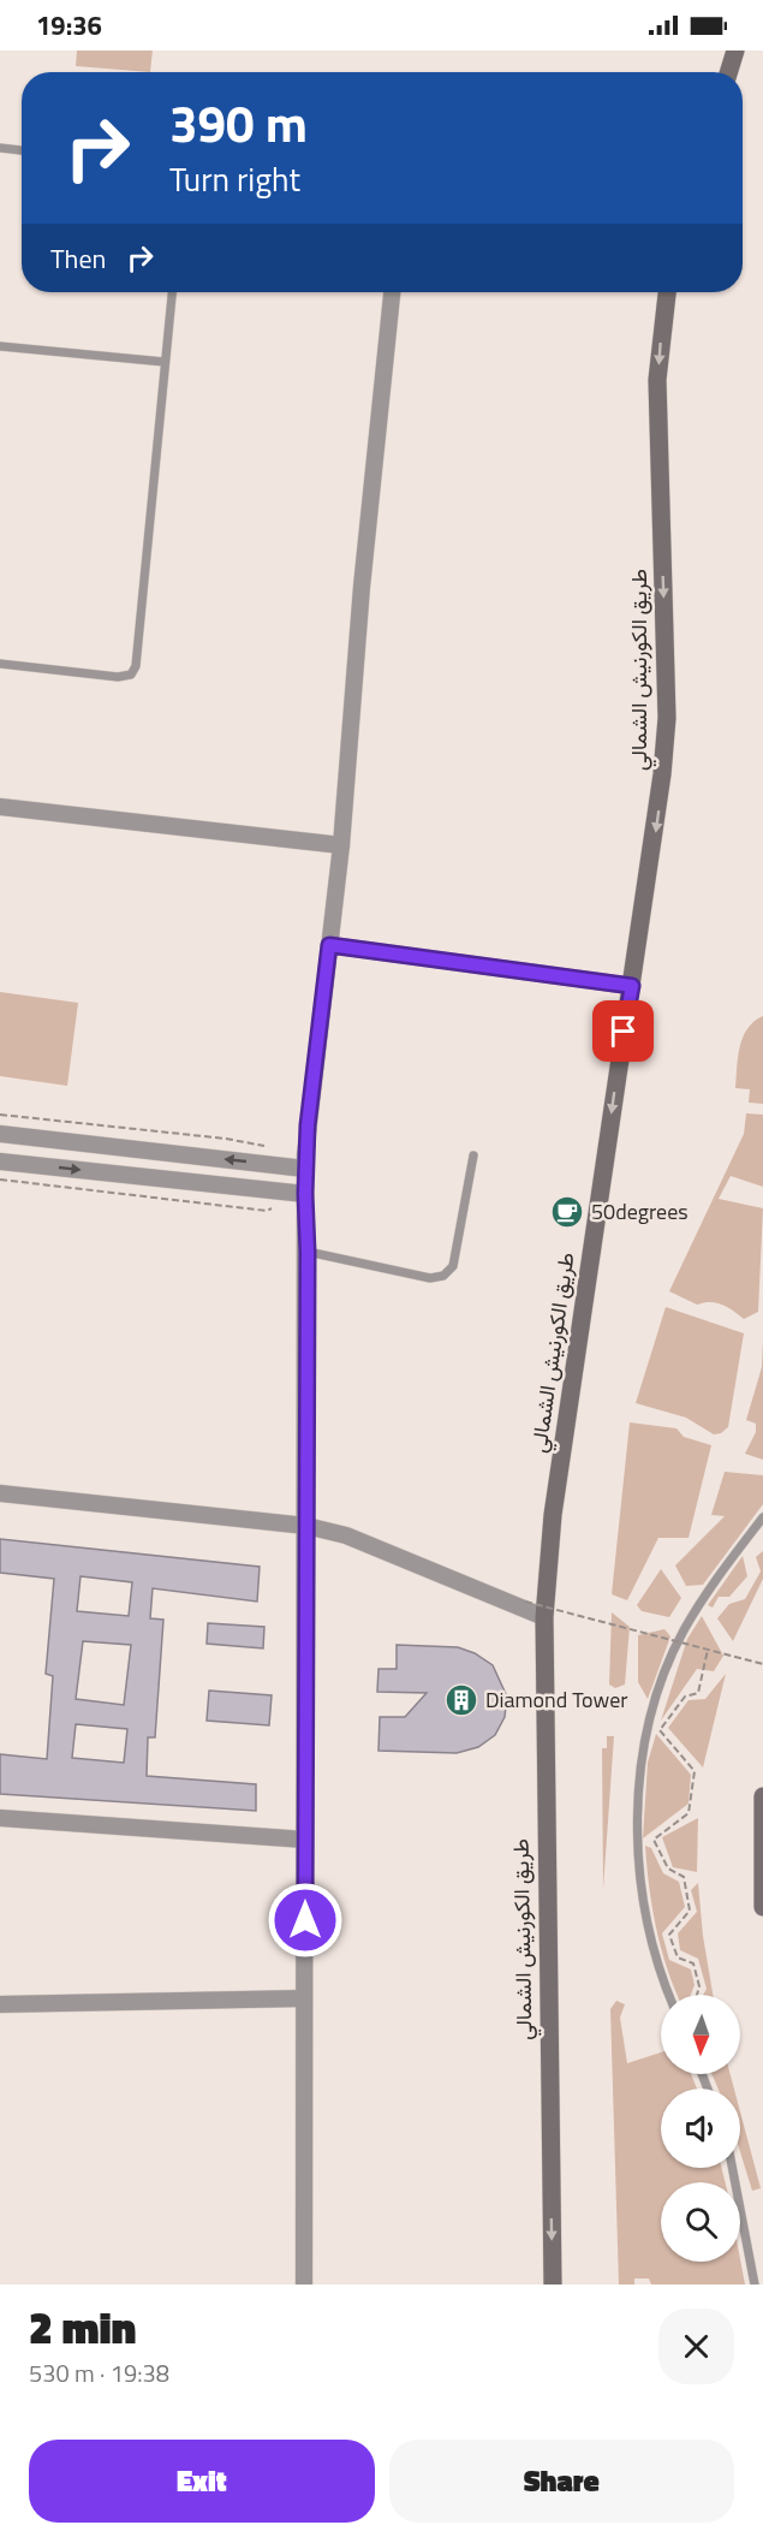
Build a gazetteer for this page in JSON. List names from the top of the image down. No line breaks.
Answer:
{"streets":{"main road":["طريق الكورنيش الشمالي"]},"one_way":["طريق الكورنيش الشمالي"],"places":{"cafe":["50degrees"],"building":["Diamond Tower"]},"north":"bottom","page":{"status":"19:36","turn":["390 m","Turn right"],"then":"Then","heading":["2 min","530 m · 19:38"],"buttons":["Exit","Share"]}}
